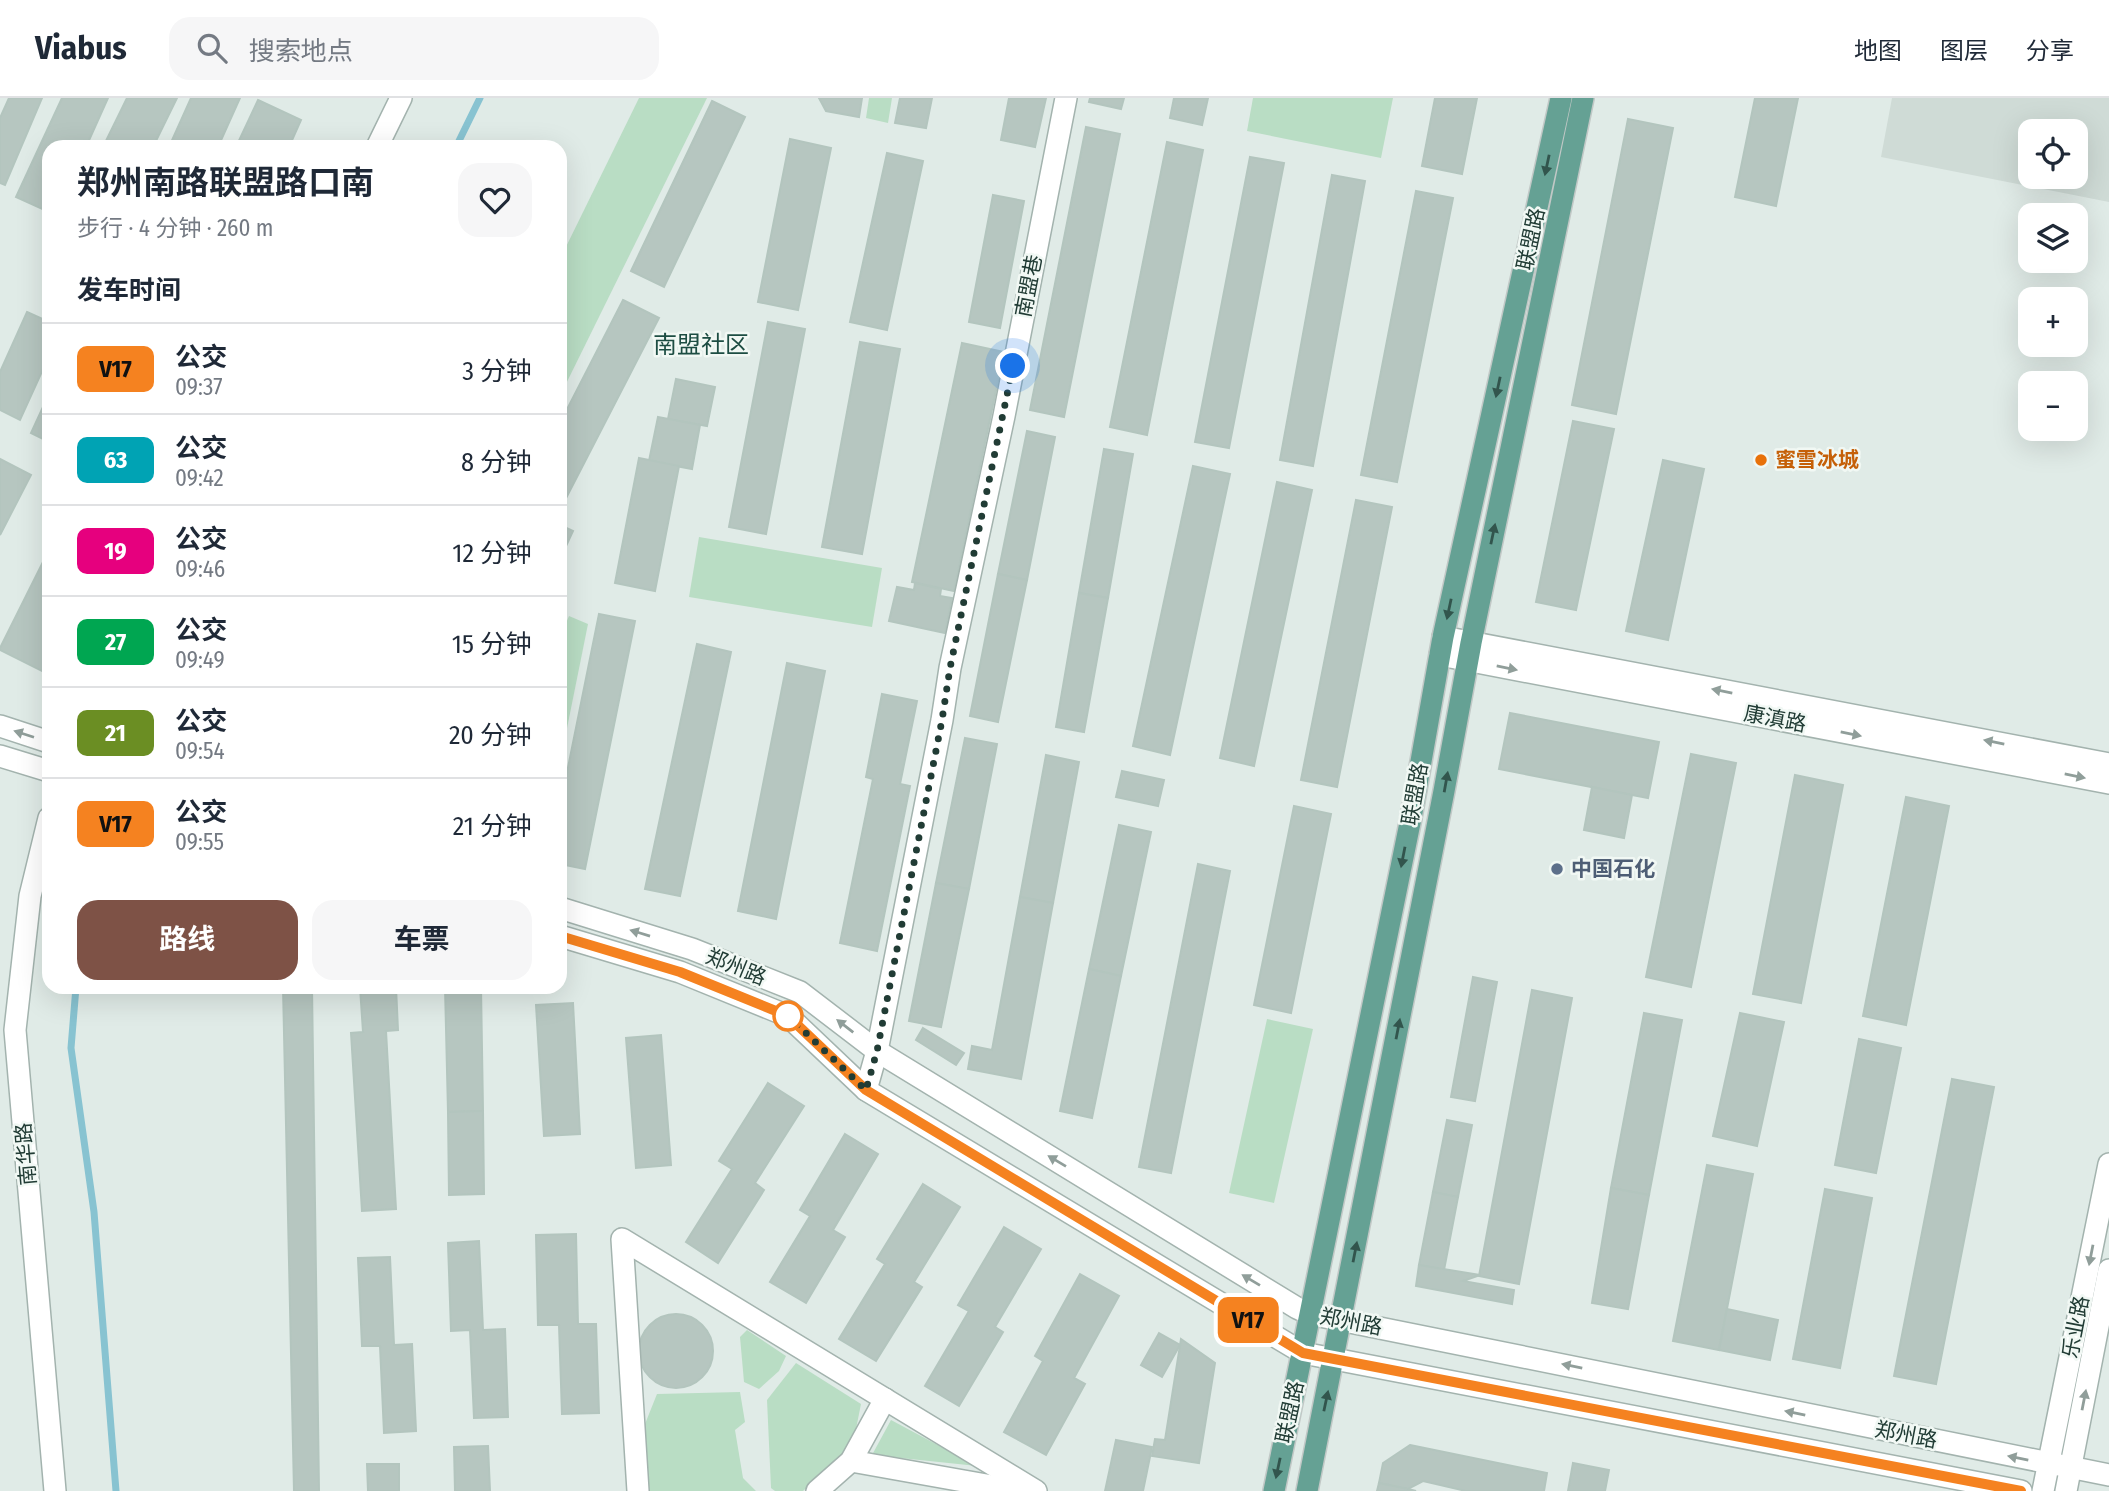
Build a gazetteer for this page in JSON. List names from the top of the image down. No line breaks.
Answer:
{"streets":{"main road":["联盟路"],"street":["南盟巷","康滇路","郑州路","南华路","乐业路"]},"crossings":[["联盟路","康滇路"],["联盟路","郑州路"],["南盟巷","郑州路"],["郑州路","乐业路"]],"districts":["南盟社区"],"places":["蜜雪冰城","中国石化"],"lines":["bus line V17"],"page":{"header":"Viabus","search":"搜索地点","nav":["地图","图层","分享"],"on_map":"V17","map_buttons":["+","−"],"heading":[["郑州南路联盟路口南","步行 · 4 分钟 · 260 m"],"发车时间"],"list":[{"mark":"V17","name":"公交","note":"09:37","value":"3 分钟"},{"mark":"63","name":"公交","note":"09:42","value":"8 分钟"},{"mark":"19","name":"公交","note":"09:46","value":"12 分钟"},{"mark":"27","name":"公交","note":"09:49","value":"15 分钟"},{"mark":"21","name":"公交","note":"09:54","value":"20 分钟"},{"mark":"V17","name":"公交","note":"09:55","value":"21 分钟"}],"buttons":["路线","车票"]}}
